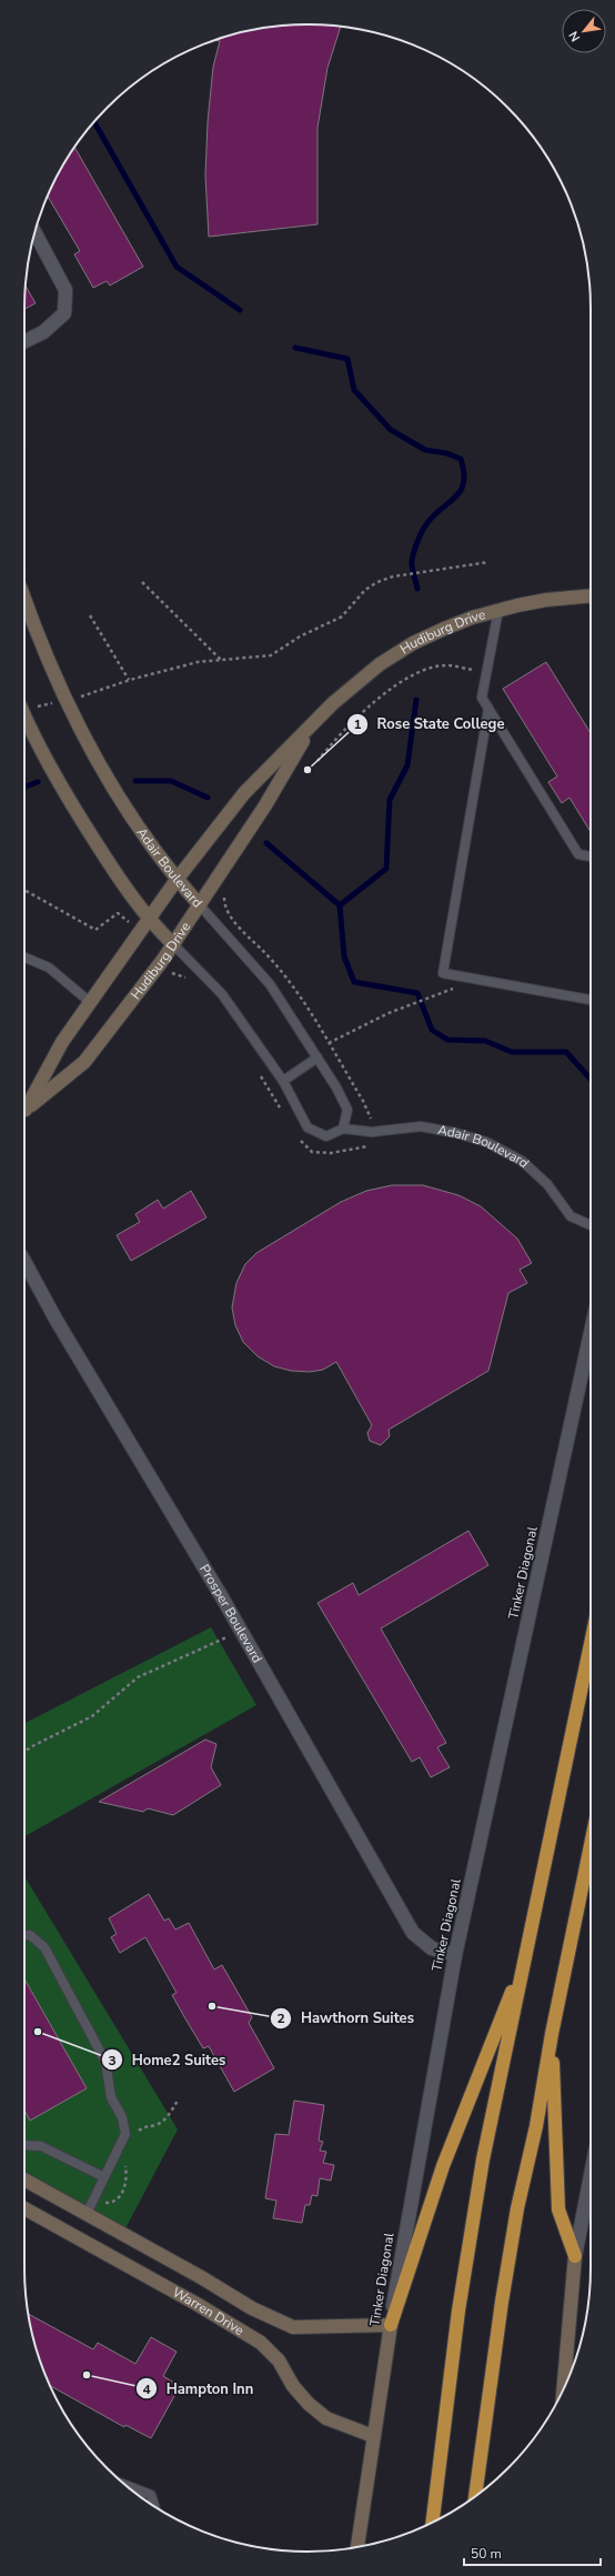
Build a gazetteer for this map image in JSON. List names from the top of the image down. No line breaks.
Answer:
{"streets":{"street":["Hudiburg Drive","Adair Boulevard","Tinker Diagonal","Prosper Boulevard","Warren Drive"]},"crossings":[["Hudiburg Drive","Adair Boulevard"],["Tinker Diagonal","Prosper Boulevard"],["Tinker Diagonal","Warren Drive"]],"places":["Rose State College","Hawthorn Suites","Home2 Suites","Hampton Inn"],"scale_bar":"50 m","north":"bottom left"}
